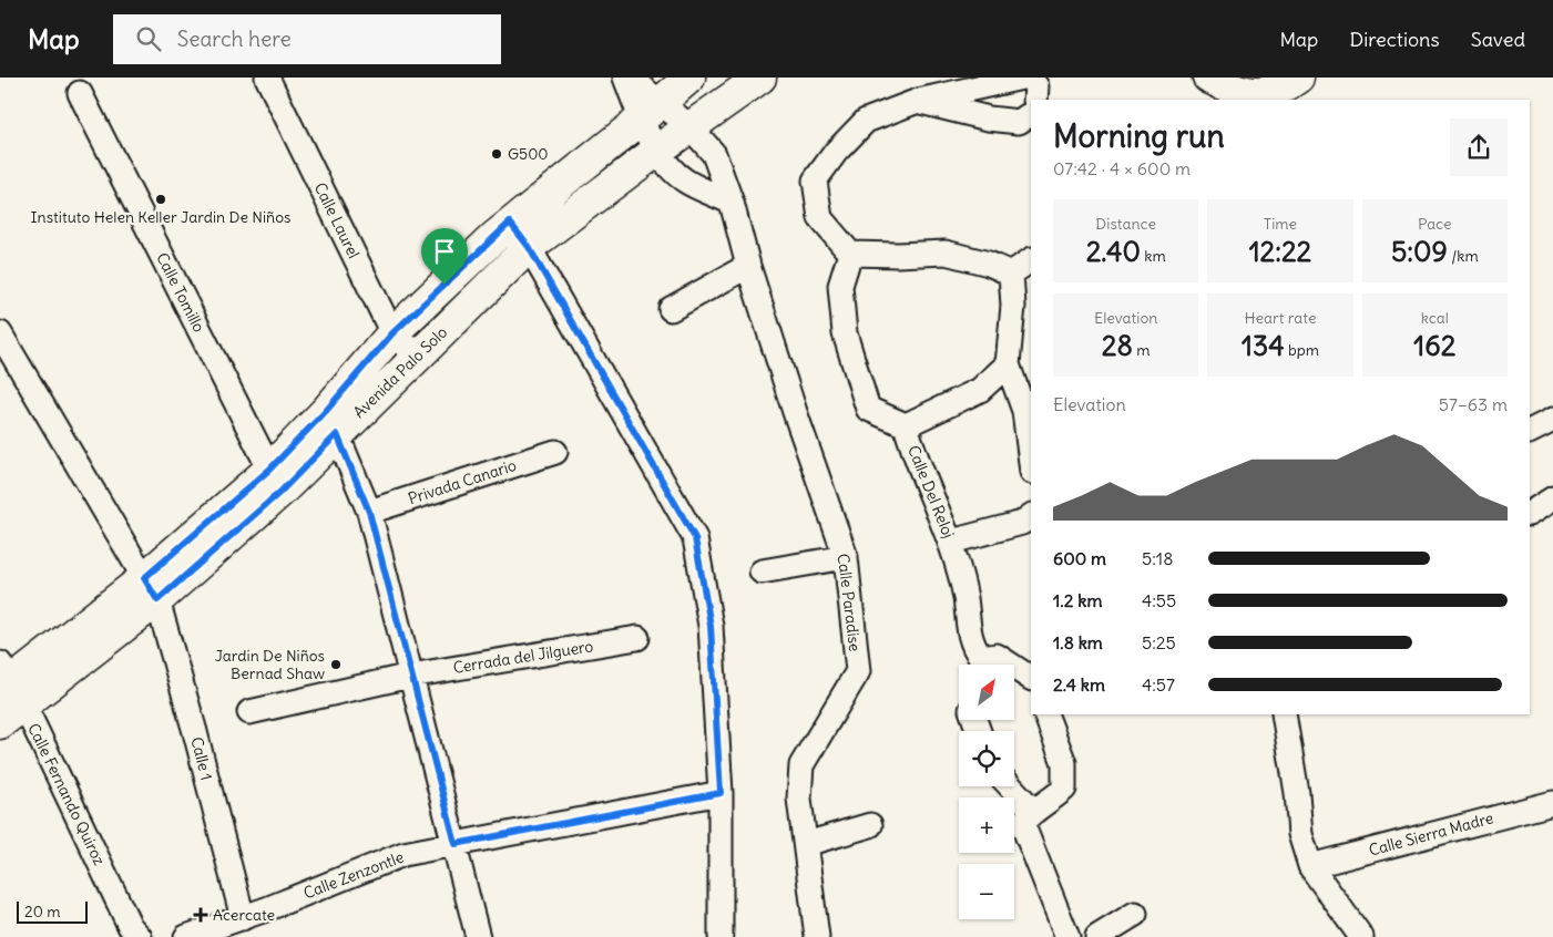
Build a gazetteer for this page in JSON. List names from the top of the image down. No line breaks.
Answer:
{"streets":{"main road":["Avenida Palo Solo"],"street":["Calle Laurel","Calle Tomillo","Privada Canario","Calle Del Reloj","Calle Paradise","Cerrada del Jilguero","Calle 1","Calle Fernando Quiroz","Calle Sierra Madre","Calle Zenzontle"]},"crossings":[["Calle Laurel","Avenida Palo Solo"],["Calle Tomillo","Avenida Palo Solo"],["Avenida Palo Solo","Calle Paradise"],["Avenida Palo Solo","Calle 1"],["Avenida Palo Solo","Calle Fernando Quiroz"],["Calle 1","Calle Zenzontle"]],"places":{"other":["G500","Instituto Helen Keller Jardin De Niños","Jardin De Niños Bernad Shaw"],"health":["Acercate"]},"scale_bar":"20 m","north":"top right","page":{"header":"Map","search":"Search here","nav":["Map","Directions","Saved"],"heading":["Morning run","07:42 · 4 × 600 m"],"stats":[["Distance","2.40 km"],["Time","12:22"],["Pace","5:09 /km"],["Elevation","28 m"],["Heart rate","134 bpm"],["kcal","162"]],"chart":["Elevation","57–63 m"],"list":[{"name":"600 m","note":"5:18"},{"name":"1.2 km","note":"4:55"},{"name":"1.8 km","note":"5:25"},{"name":"2.4 km","note":"4:57"}],"map_buttons":["+","−"],"scale":"20 m"}}
